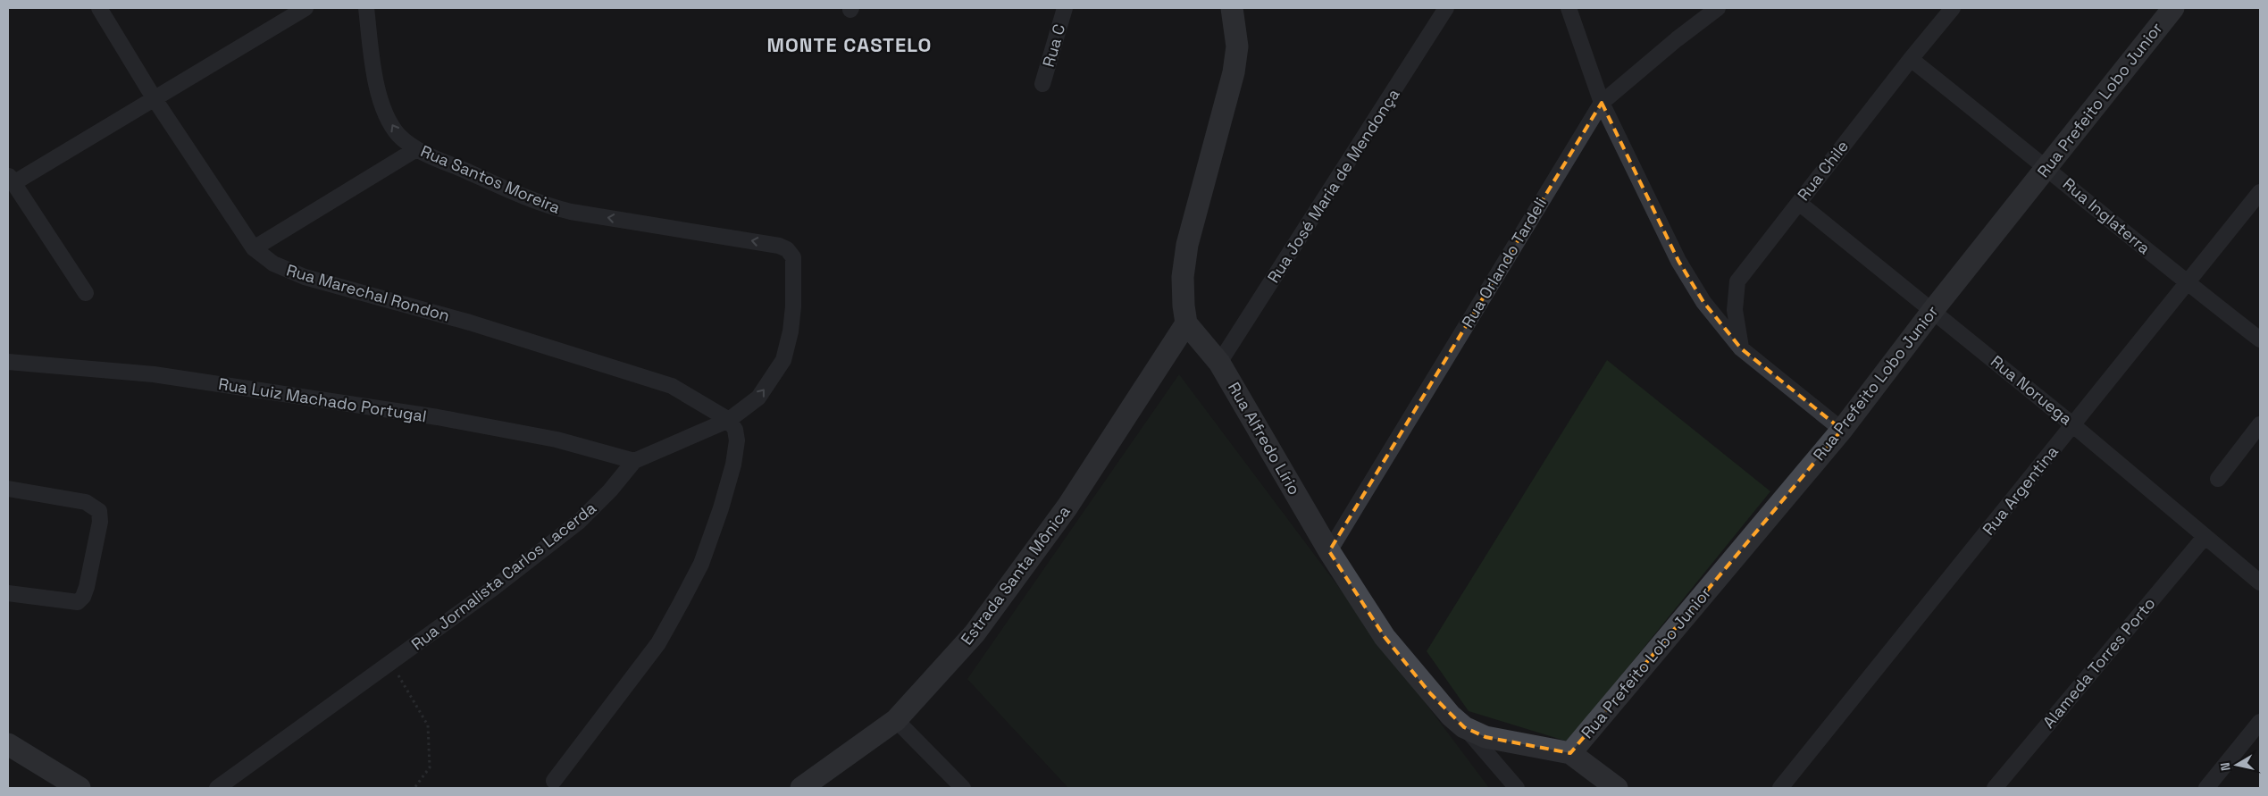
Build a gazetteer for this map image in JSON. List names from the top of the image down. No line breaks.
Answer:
{"streets":{"main road":["Rua Prefeito Lobo Junior","Rua Alfredo Lírio","Estrada Santa Mônica"],"street":["Rua C","Rua Chile","Rua Santos Moreira","Rua José Maria de Mendonça","Rua Inglaterra","Rua Orlando Tardeli","Rua Marechal Rondon","Rua Noruega","Rua Luiz Machado Portugal","Rua Argentina","Rua Jornalista Carlos Lacerda","Alameda Torres Porto"]},"crossings":[["Rua Prefeito Lobo Junior","Rua Inglaterra"],["Rua Prefeito Lobo Junior","Rua Noruega"],["Rua Prefeito Lobo Junior","Rua Alfredo Lírio"],["Rua Chile","Rua Inglaterra"],["Rua Chile","Rua Noruega"],["Rua Santos Moreira","Rua Jornalista Carlos Lacerda"],["Rua José Maria de Mendonça","Rua Alfredo Lírio"],["Rua Inglaterra","Rua Argentina"],["Rua Orlando Tardeli","Rua Alfredo Lírio"],["Rua Marechal Rondon","Rua Jornalista Carlos Lacerda"],["Rua Noruega","Rua Argentina"],["Rua Noruega","Alameda Torres Porto"],["Rua Luiz Machado Portugal","Rua Jornalista Carlos Lacerda"],["Rua Alfredo Lírio","Estrada Santa Mônica"]],"one_way":["Rua Santos Moreira"],"districts":["MONTE CASTELO"],"north":"left"}
